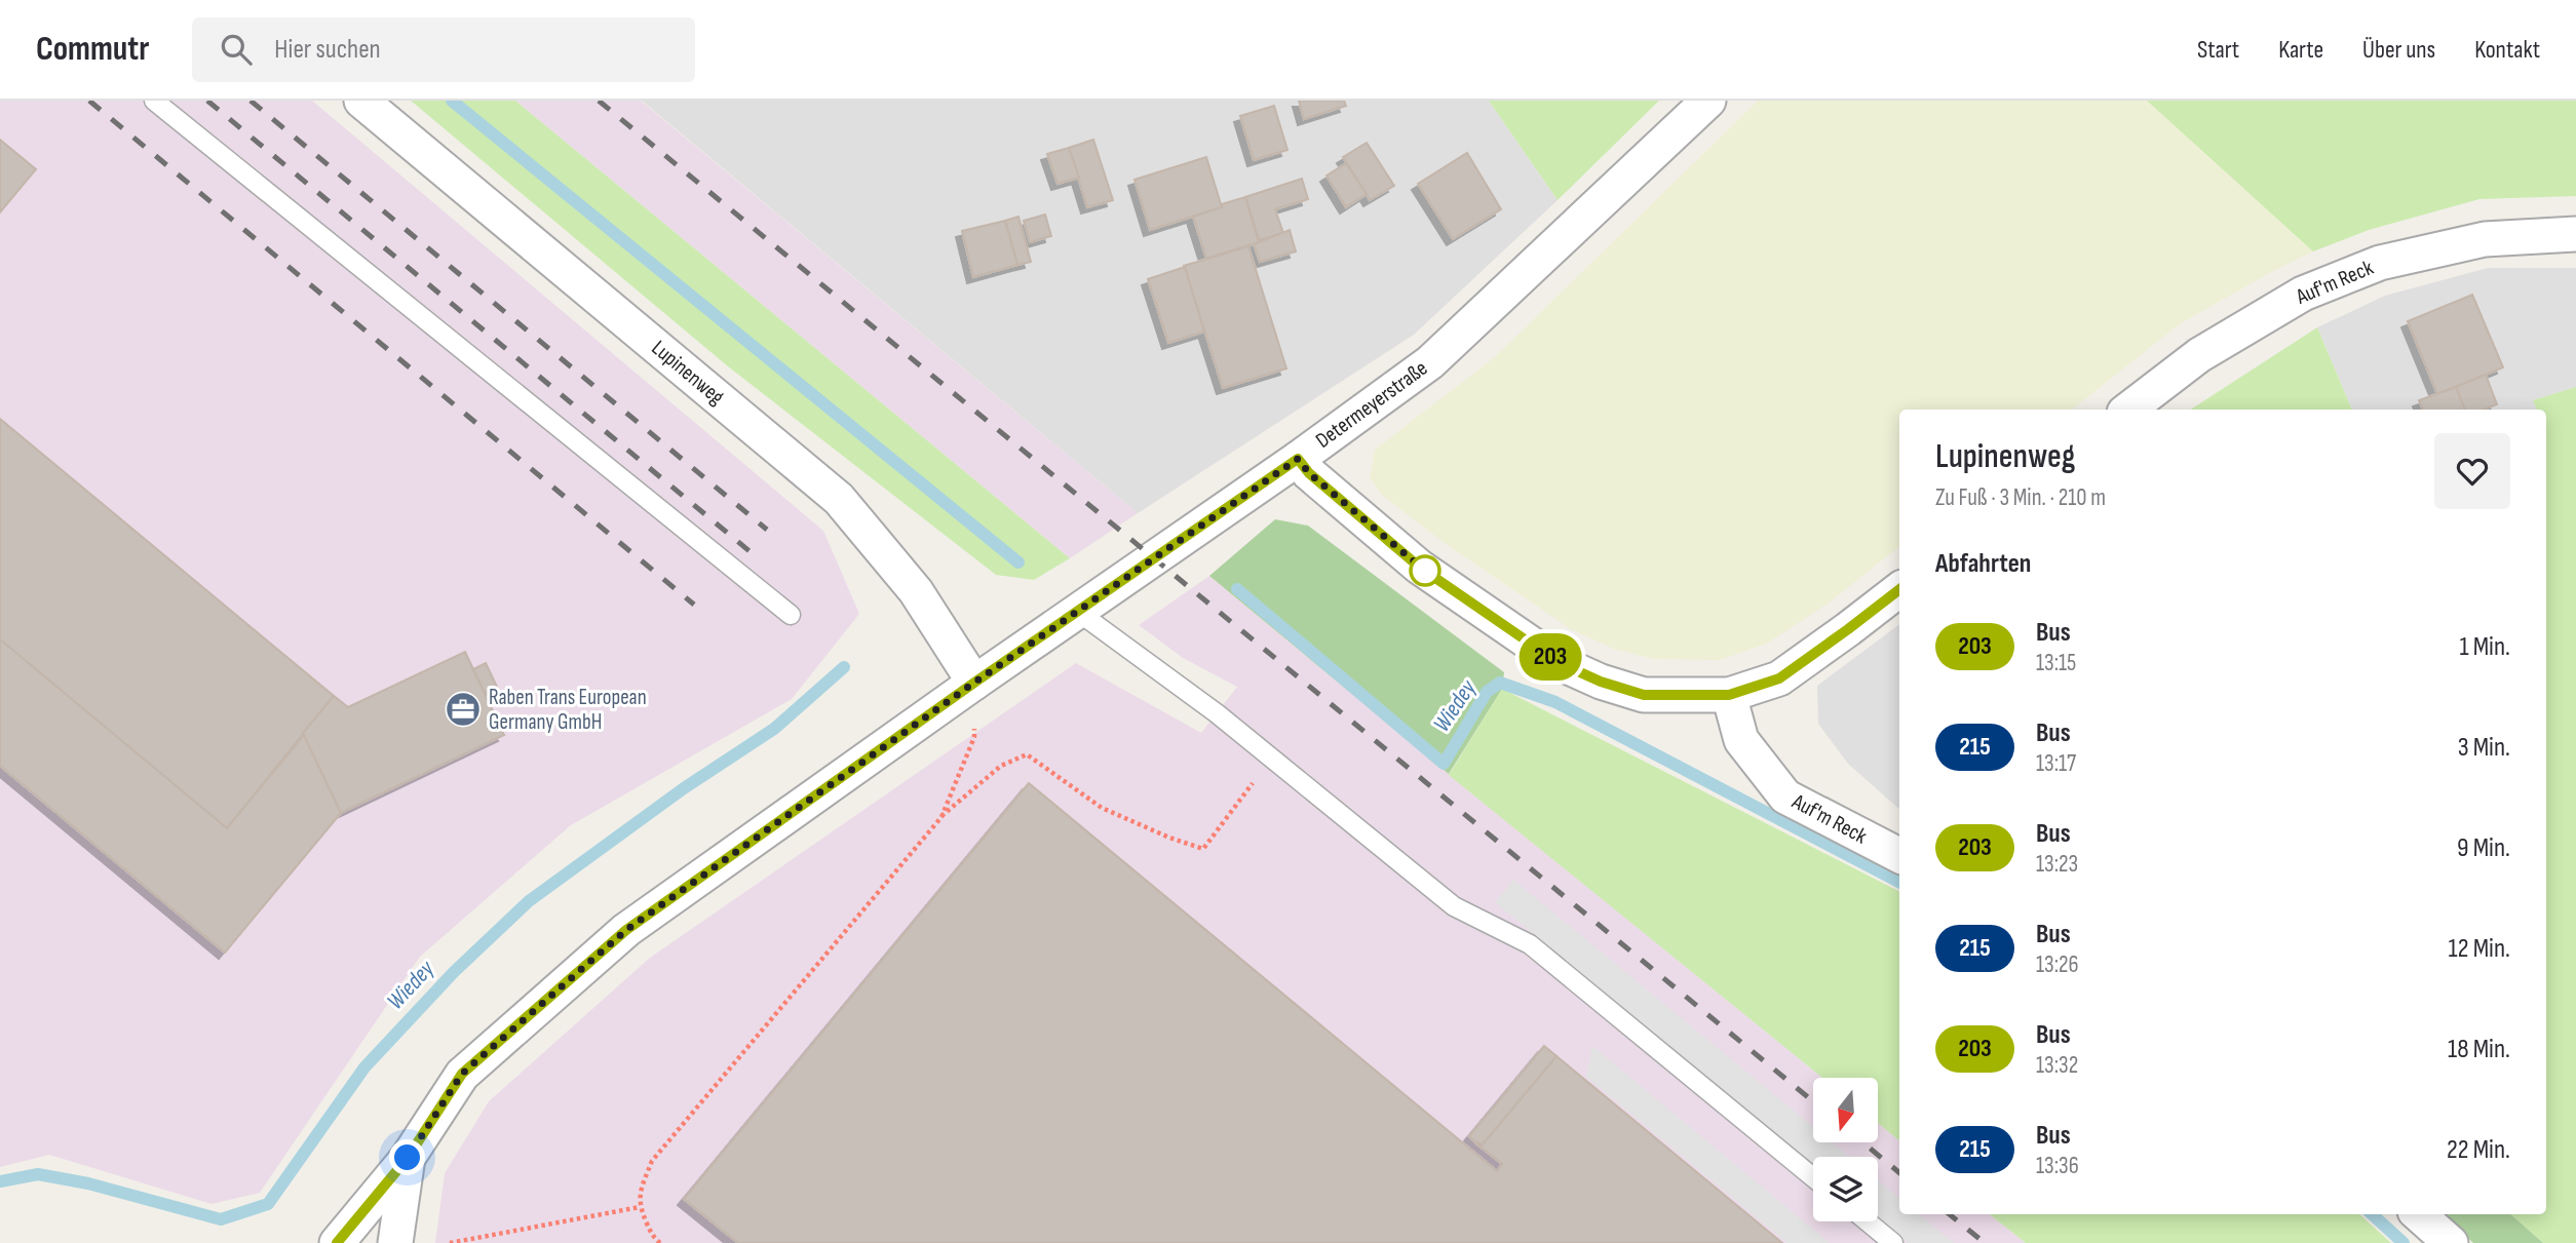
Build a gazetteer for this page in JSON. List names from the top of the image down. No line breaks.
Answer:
{"streets":{"street":["Auf'm Reck","Lupinenweg","Determeyerstraße"]},"crossings":[["Lupinenweg","Determeyerstraße"]],"water":["Wiedey"],"places":{"office":["Raben Trans European Germany GmbH"]},"lines":["bus line 203"],"north":"bottom","page":{"header":"Commutr","search":"Hier suchen","nav":["Start","Karte","Über uns","Kontakt"],"on_map":"203","heading":[["Lupinenweg","Zu Fuß · 3 Min. · 210 m"],"Abfahrten"],"list":[{"mark":"203","name":"Bus","note":"13:15","value":"1 Min."},{"mark":"215","name":"Bus","note":"13:17","value":"3 Min."},{"mark":"203","name":"Bus","note":"13:23","value":"9 Min."},{"mark":"215","name":"Bus","note":"13:26","value":"12 Min."},{"mark":"203","name":"Bus","note":"13:32","value":"18 Min."},{"mark":"215","name":"Bus","note":"13:36","value":"22 Min."}]}}
